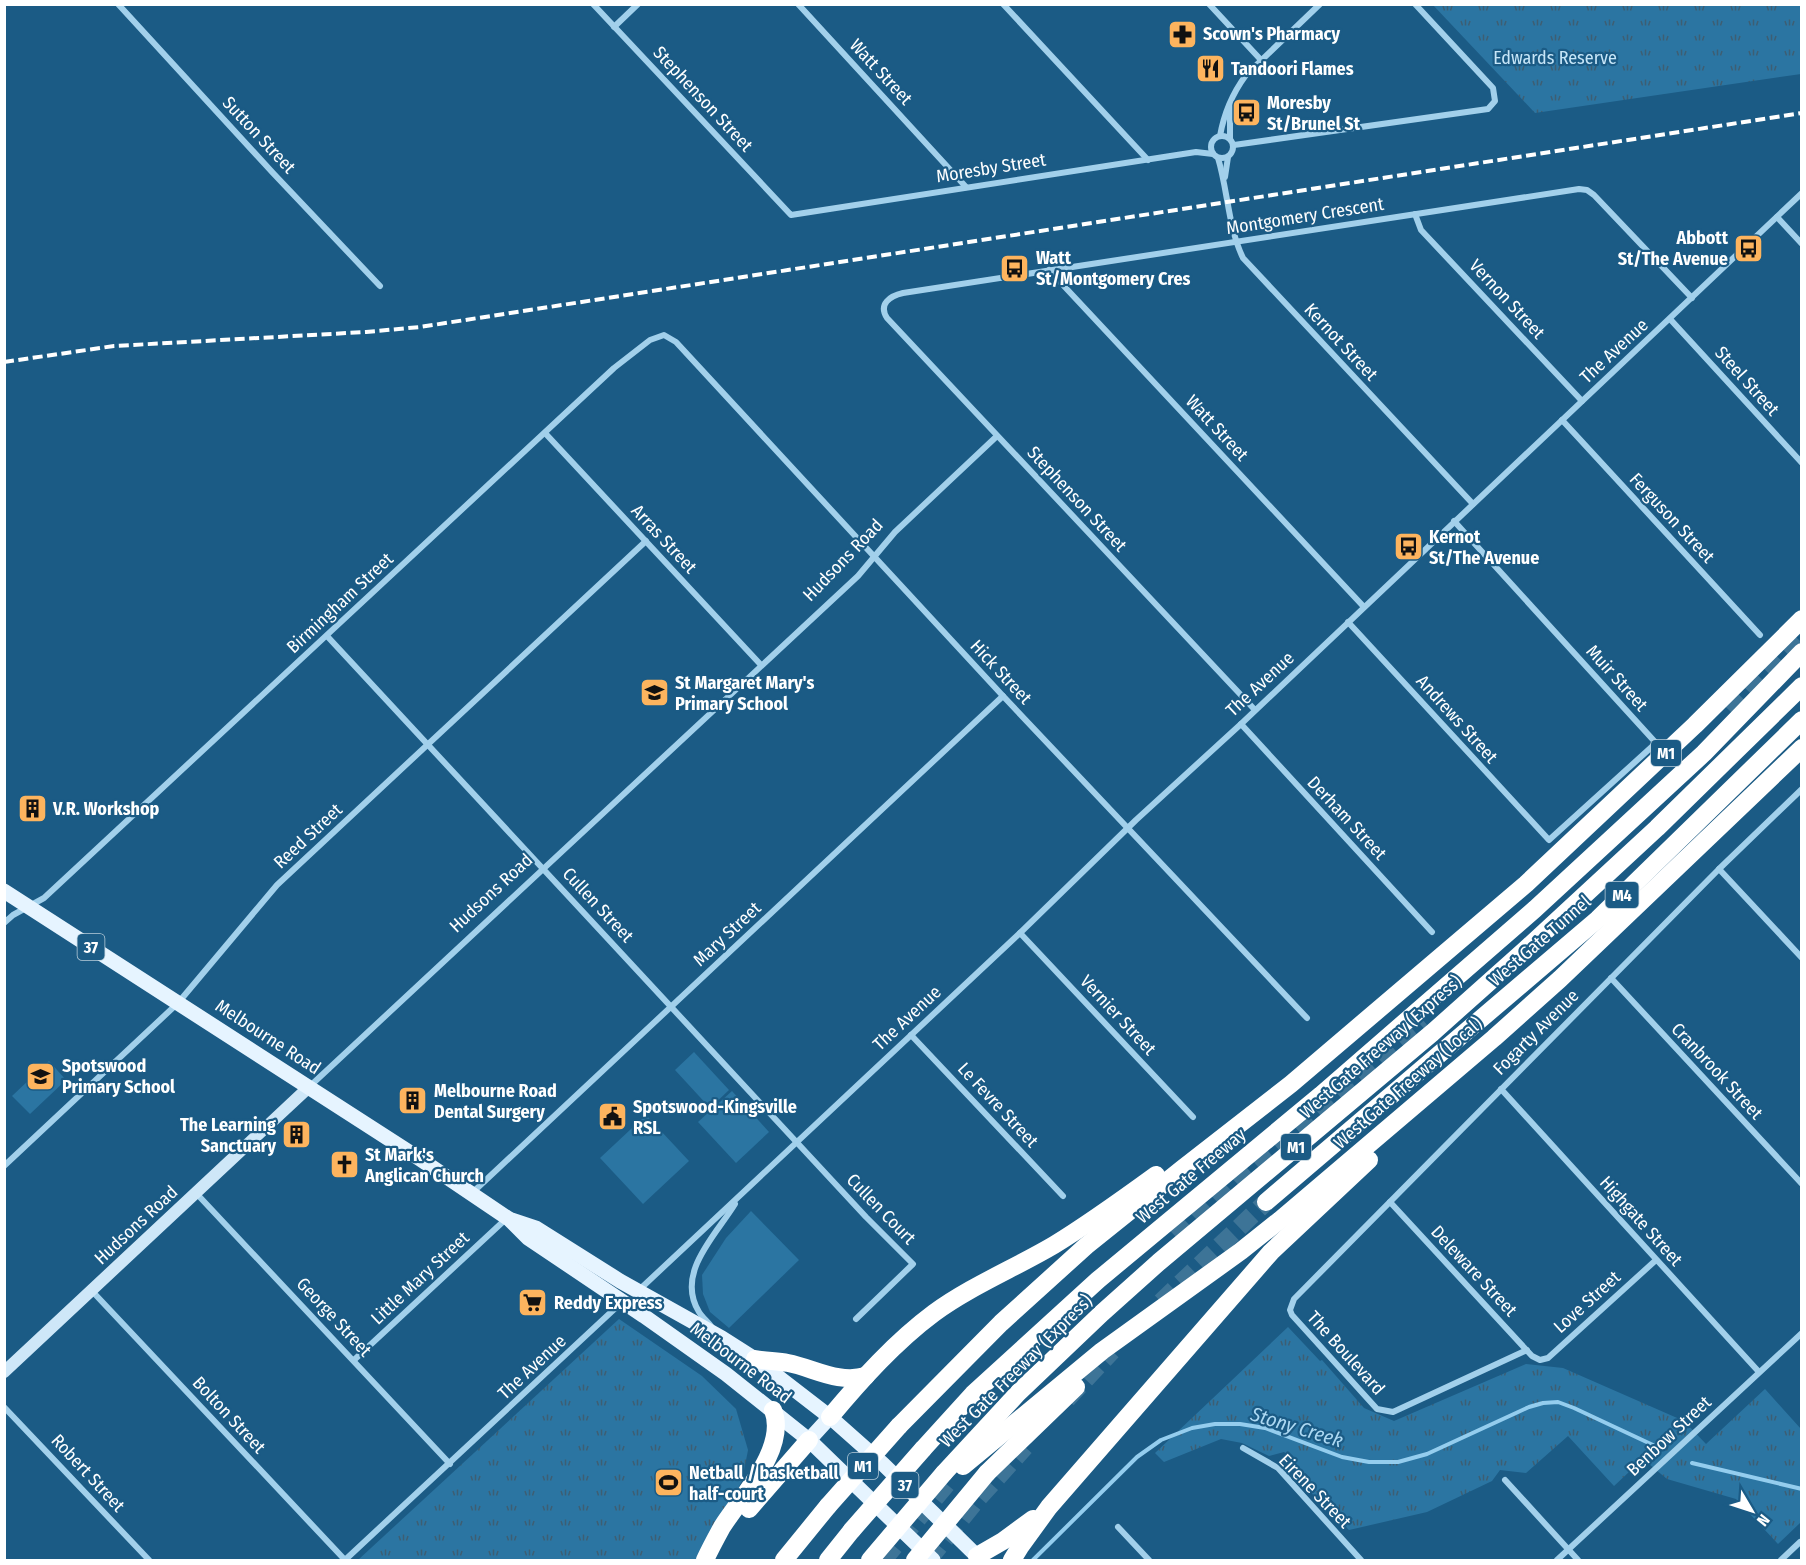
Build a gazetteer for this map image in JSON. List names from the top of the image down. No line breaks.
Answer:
{"streets":{"highway":["M1","M4","West Gate Tunnel","West Gate Freeway (Express)","West Gate Freeway (Local)","West Gate Freeway"],"main road":["37","Melbourne Road"],"street":["Watt Street","Stephenson Street","Sutton Street","Moresby Street","Montgomery Crescent","Vernon Street","Kernot Street","The Avenue","Steel Street","Ferguson Street","Arras Street","Hudsons Road","Birmingham Street","Hick Street","Muir Street","Andrews Street","Derham Street","Reed Street","Cullen Street","Mary Street","Vernier Street","Fogarty Avenue","Cranbrook Street","Le Fevre Street","Cullen Court","Highgate Street","Deleware Street","Little Mary Street","Love Street","George Street","The Boulevard","Bolton Street","Benbow Street","Robert Street","Eirene Street"]},"crossings":[["Watt Street","Moresby Street"],["Watt Street","Montgomery Crescent"],["Watt Street","The Avenue"],["Stephenson Street","Moresby Street"],["Stephenson Street","Montgomery Crescent"],["Stephenson Street","The Avenue"],["Stephenson Street","Hudsons Road"],["Moresby Street","Kernot Street"],["Montgomery Crescent","Vernon Street"],["Montgomery Crescent","Kernot Street"],["Montgomery Crescent","The Avenue"],["Vernon Street","The Avenue"],["Kernot Street","The Avenue"],["The Avenue","Steel Street"],["The Avenue","Ferguson Street"],["The Avenue","Hick Street"],["The Avenue","Muir Street"],["The Avenue","Andrews Street"],["The Avenue","Derham Street"],["The Avenue","Cullen Street"],["The Avenue","Vernier Street"],["The Avenue","Melbourne Road"],["The Avenue","Le Fevre Street"],["The Avenue","Cullen Court"],["The Avenue","George Street"],["The Avenue","Bolton Street"],["Arras Street","Hudsons Road"],["Arras Street","Birmingham Street"],["Arras Street","Reed Street"],["Hudsons Road","Hick Street"],["Hudsons Road","Cullen Street"],["Hudsons Road","Melbourne Road"],["Hudsons Road","George Street"],["Hudsons Road","Bolton Street"],["Birmingham Street","Hick Street"],["Birmingham Street","Cullen Street"],["Birmingham Street","Melbourne Road"],["Hick Street","Mary Street"],["Muir Street","Andrews Street"],["M1","West Gate Freeway"],["Reed Street","Cullen Street"],["Reed Street","Melbourne Road"],["Cullen Street","Mary Street"],["Cullen Street","Cullen Court"],["Mary Street","Melbourne Road"],["37","Melbourne Road"],["Fogarty Avenue","Cranbrook Street"],["Fogarty Avenue","Highgate Street"],["Fogarty Avenue","Deleware Street"],["Fogarty Avenue","The Boulevard"],["Melbourne Road","Little Mary Street"],["West Gate Freeway (Express)","West Gate Freeway (Local)"],["Highgate Street","Love Street"],["Highgate Street","Benbow Street"],["Deleware Street","Love Street"],["Deleware Street","The Boulevard"],["Little Mary Street","George Street"]],"water":["Stony Creek"],"parks":["Edwards Reserve"],"places":{"pharmacy":["Scown's Pharmacy"],"restaurant":["Tandoori Flames"],"bus stop":["Moresby St/Brunel St","Abbott St/The Avenue","Watt St/Montgomery Cres","Kernot St/The Avenue"],"school or university":["St Margaret Mary's Primary School","Spotswood Primary School"],"building":["V.R. Workshop","Melbourne Road Dental Surgery","The Learning Sanctuary"],"public building":["Spotswood-Kingsville RSL"],"church":["St Mark's Anglican Church"],"supermarket":["Reddy Express"],"sports":["Netball / basketball half-court"]},"north":"bottom right"}
